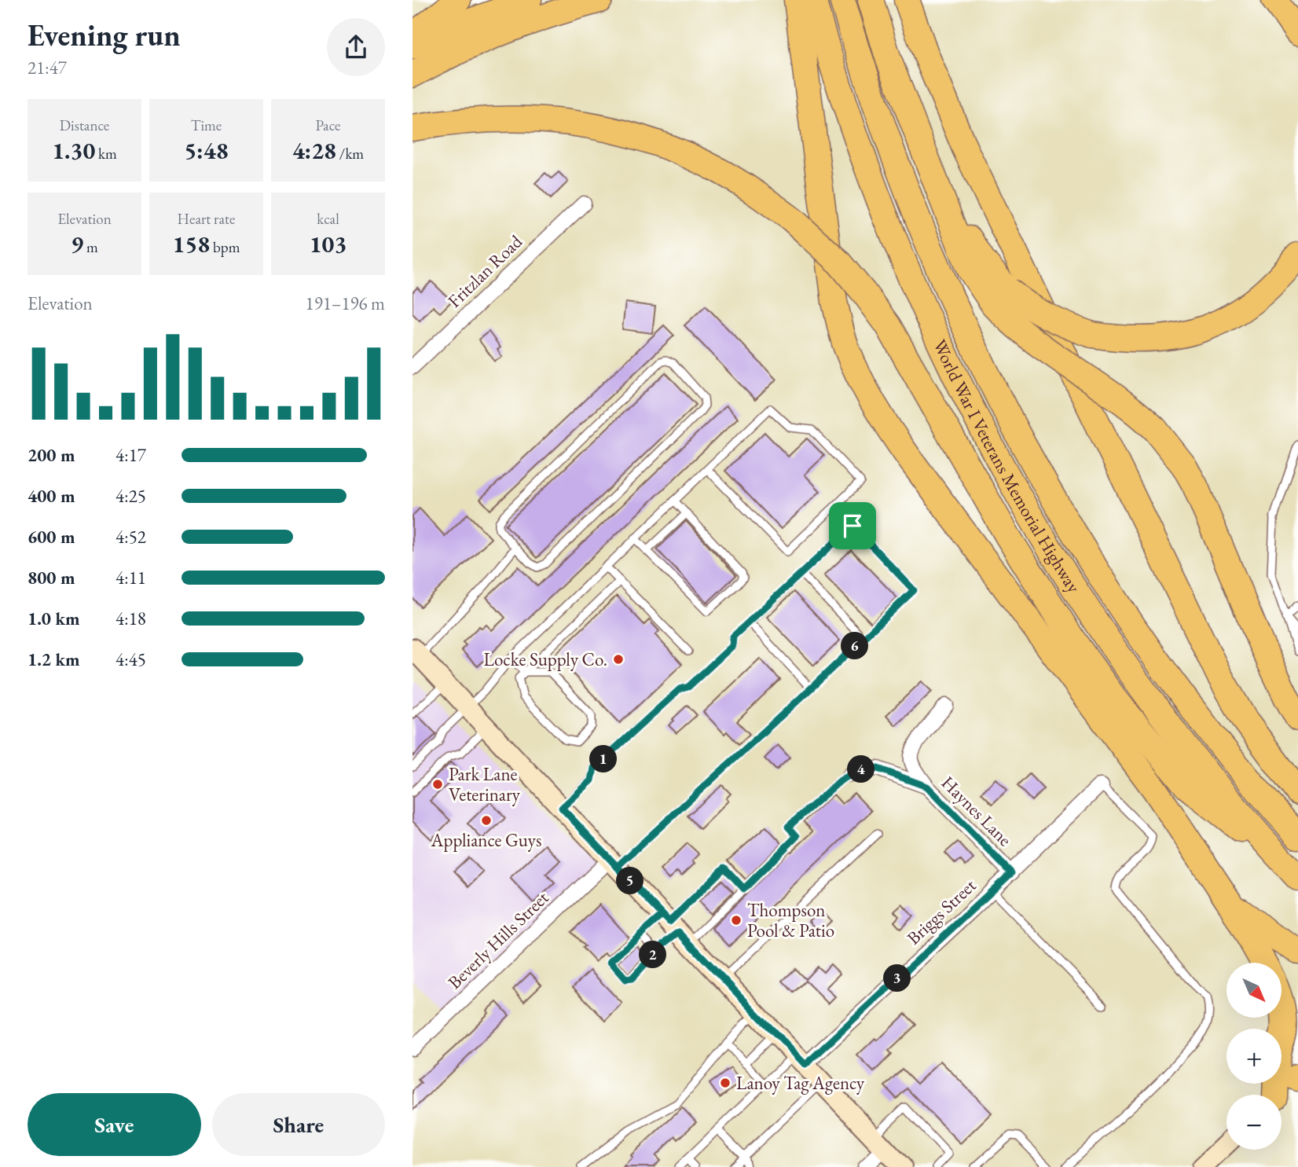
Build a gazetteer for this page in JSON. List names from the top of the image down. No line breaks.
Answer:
{"streets":{"highway":["World War I Veterans Memorial Highway"],"street":["Fritzlan Road","Haynes Lane","Briggs Street","Beverly Hills Street"]},"crossings":[["Haynes Lane","Briggs Street"]],"places":["Locke Supply Co.","Park Lane Veterinary","Appliance Guys","Thompson Pool & Patio","Lanoy Tag Agency"],"north":"bottom right","page":{"heading":["Evening run","21:47"],"stats":[["Distance","1.30 km"],["Time","5:48"],["Pace","4:28 /km"],["Elevation","9 m"],["Heart rate","158 bpm"],["kcal","103"]],"chart":["Elevation","191–196 m"],"list":[{"name":"200 m","note":"4:17"},{"name":"400 m","note":"4:25"},{"name":"600 m","note":"4:52"},{"name":"800 m","note":"4:11"},{"name":"1.0 km","note":"4:18"},{"name":"1.2 km","note":"4:45"}],"pins":["6","1","4","5","2","3"],"map_buttons":["+","−"],"buttons":["Save","Share"]}}
